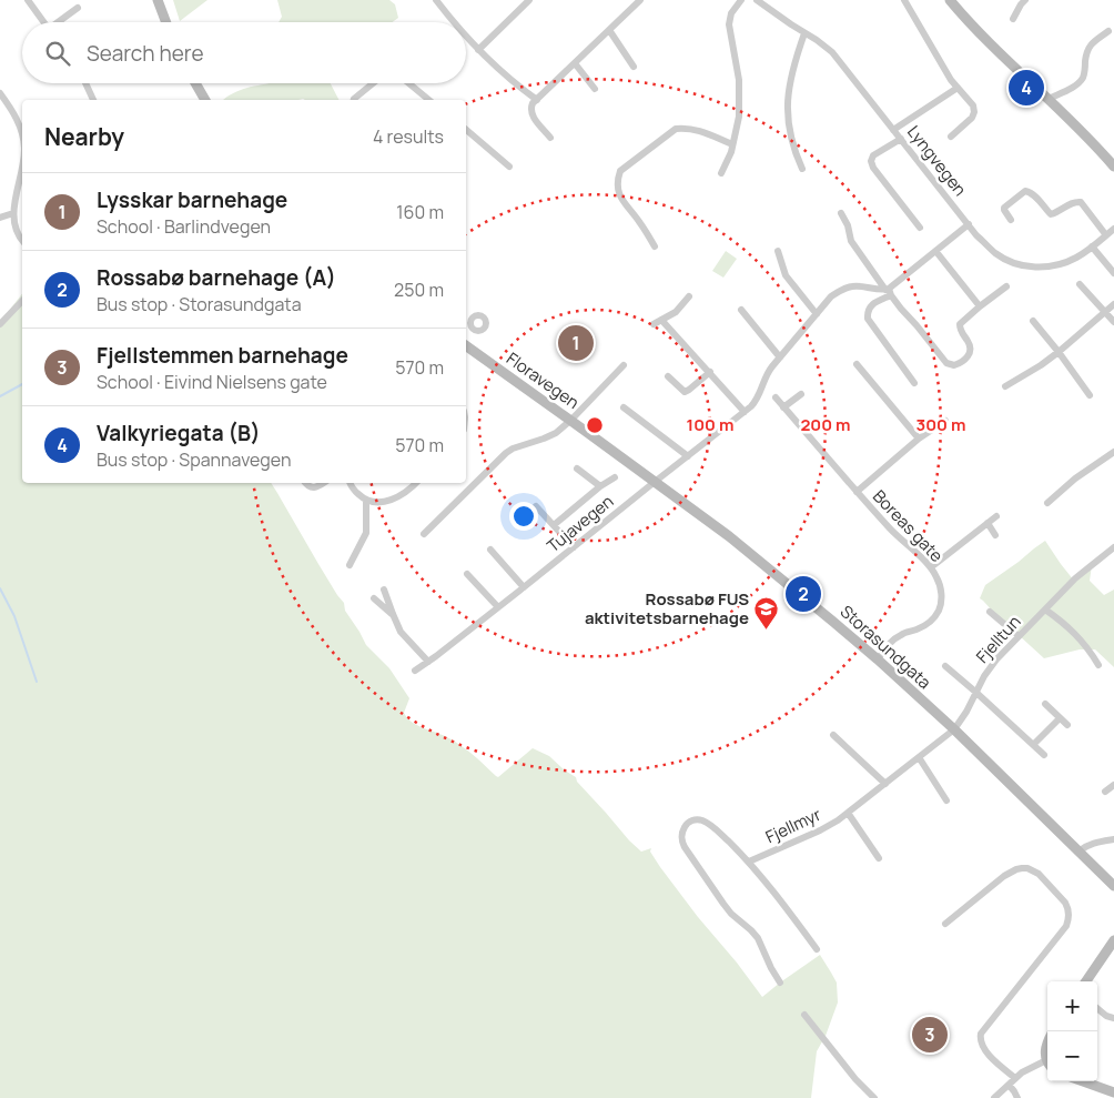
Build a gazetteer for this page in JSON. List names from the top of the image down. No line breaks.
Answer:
{"streets":{"street":["Lyngvegen","Floravegen","Tujavegen","Boreas gate","Fjelltun","Storasundgata","Fjellmyr"]},"crossings":[["Floravegen","Tujavegen"],["Floravegen","Storasundgata"],["Tujavegen","Storasundgata"],["Boreas gate","Storasundgata"],["Fjelltun","Storasundgata"],["Fjelltun","Fjellmyr"],["Storasundgata","Fjellmyr"]],"places":{"school or university":["Rossabø FUS aktivitetsbarnehage"]},"page":{"search":"Search here","pins":["4","1","2","3"],"heading":["Nearby","4 results"],"list":[{"mark":"1","name":"Lysskar barnehage","note":"School · Barlindvegen","value":"160 m"},{"mark":"2","name":"Rossabø barnehage (A)","note":"Bus stop · Storasundgata","value":"250 m"},{"mark":"3","name":"Fjellstemmen barnehage","note":"School · Eivind Nielsens gate","value":"570 m"},{"mark":"4","name":"Valkyriegata (B)","note":"Bus stop · Spannavegen","value":"570 m"}],"map_buttons":["+","−"]},"rings":["100 m","200 m","300 m"]}
